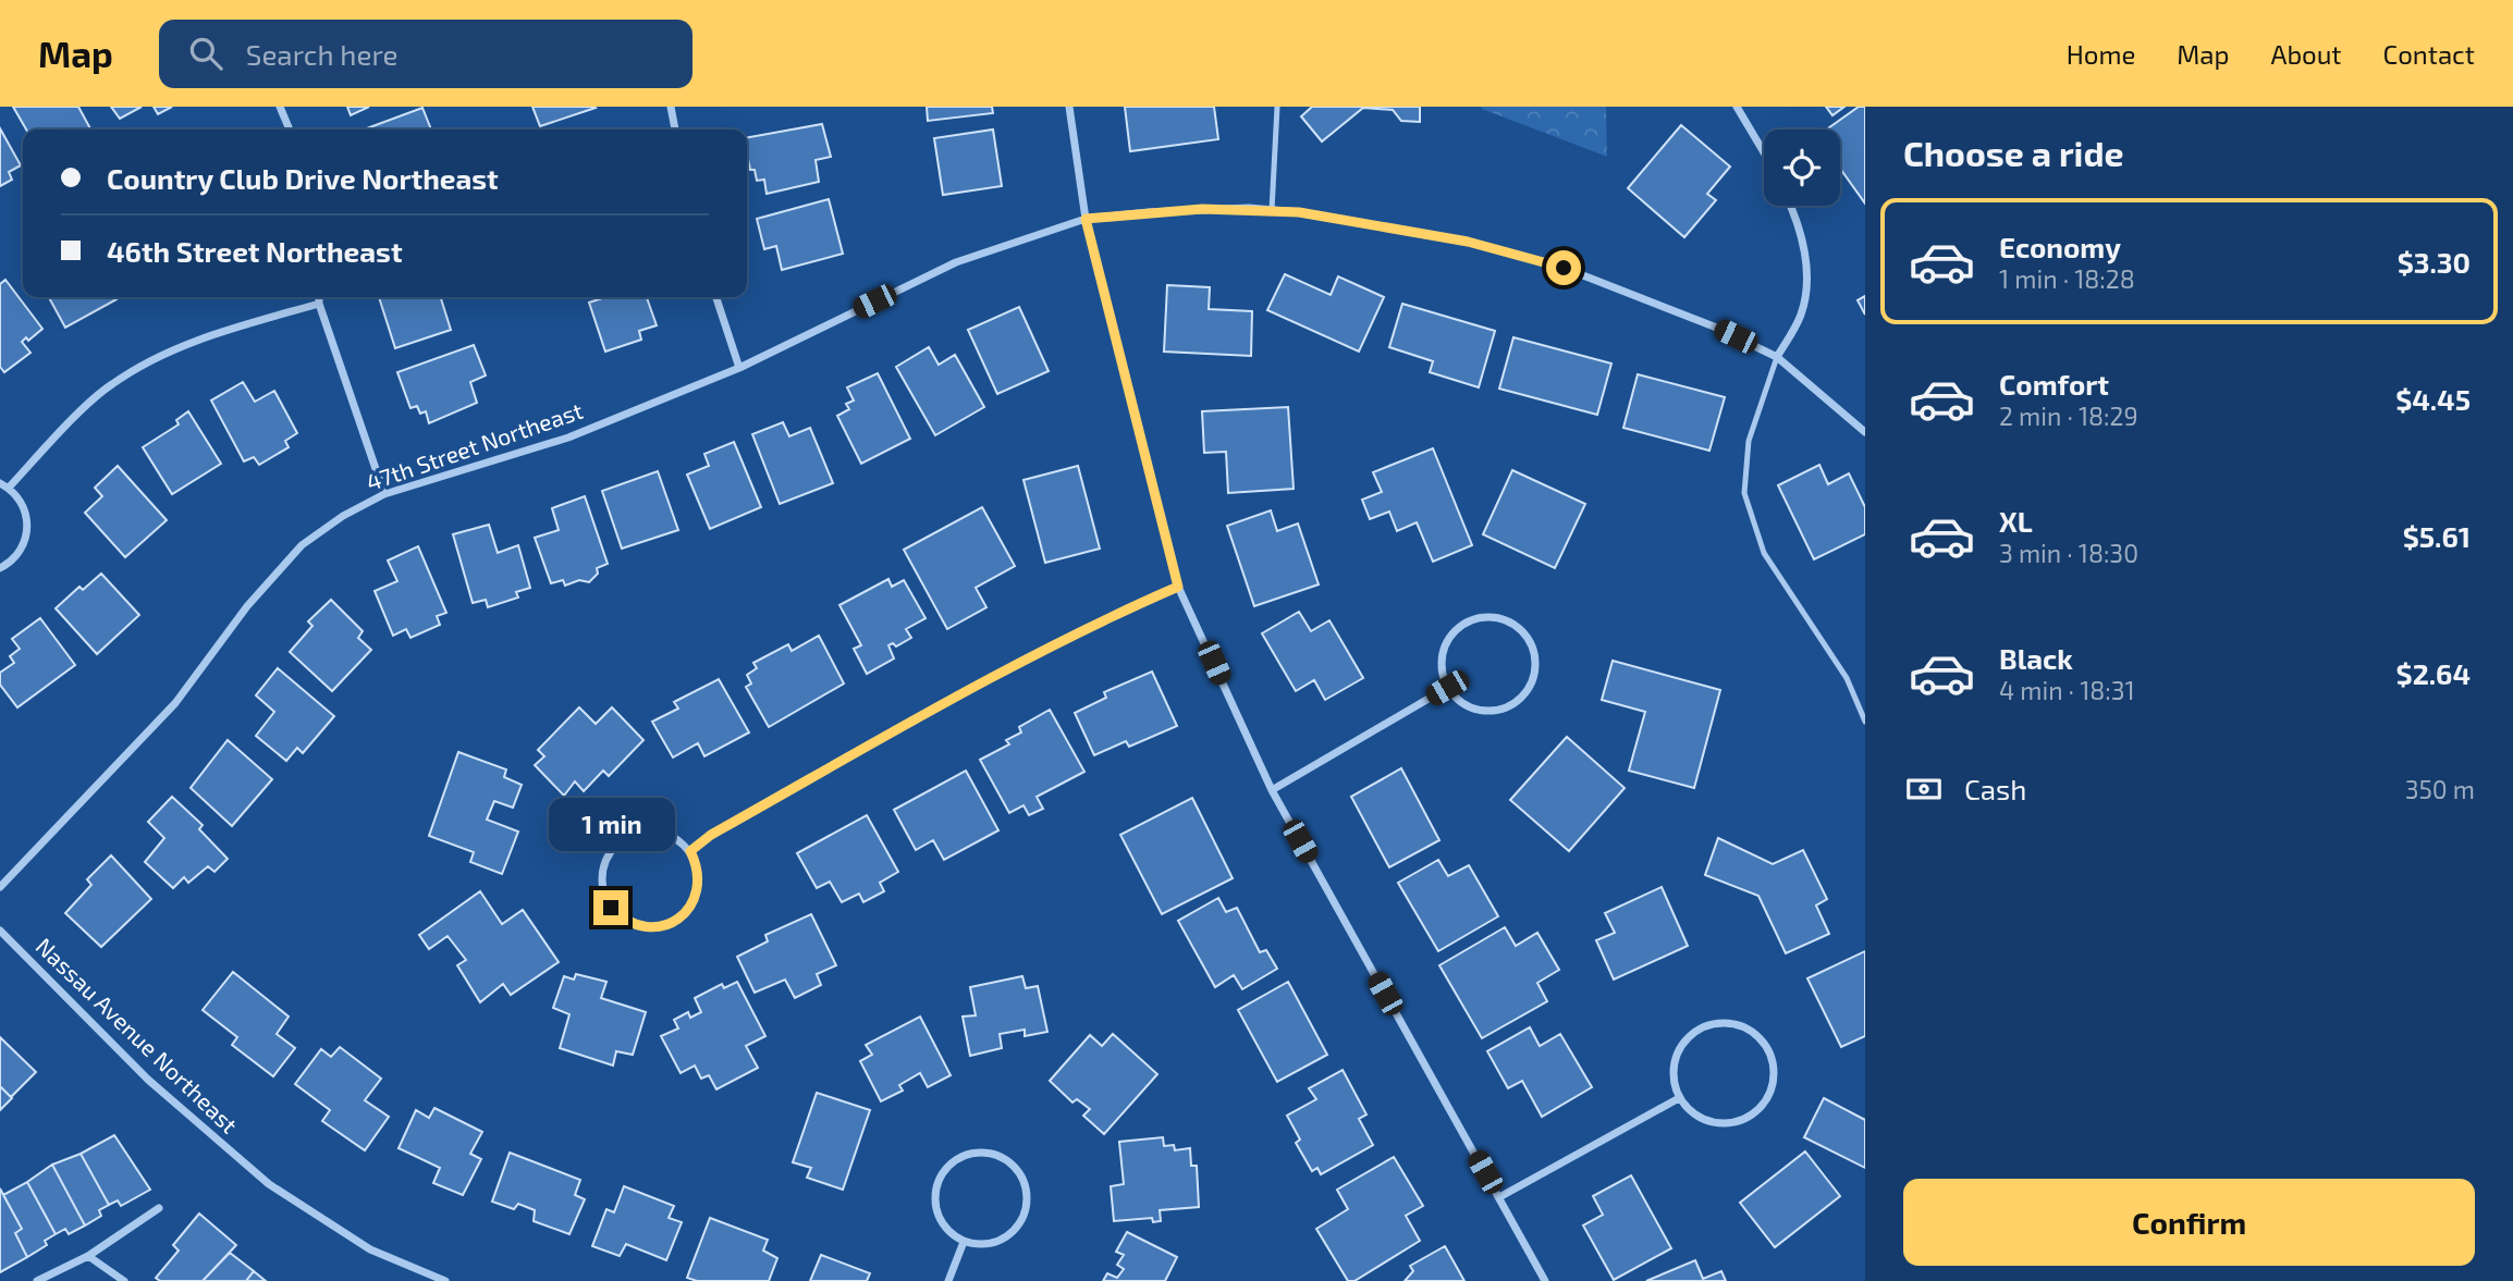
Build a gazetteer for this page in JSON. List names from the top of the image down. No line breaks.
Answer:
{"streets":{"street":["47th Street Northeast","Nassau Avenue Northeast"]},"page":{"header":"Map","search":"Search here","nav":["Home","Map","About","Contact"],"heading":"Choose a ride","banner":["Country Club Drive Northeast","46th Street Northeast"],"list":[{"name":"Economy","note":"1 min · 18:28","value":"$3.30"},{"name":"Comfort","note":"2 min · 18:29","value":"$4.45"},{"name":"XL","note":"3 min · 18:30","value":"$5.61"},{"name":"Black","note":"4 min · 18:31","value":"$2.64"}],"pay":["Cash","350 m"],"bubble":"1 min","buttons":"Confirm"}}
